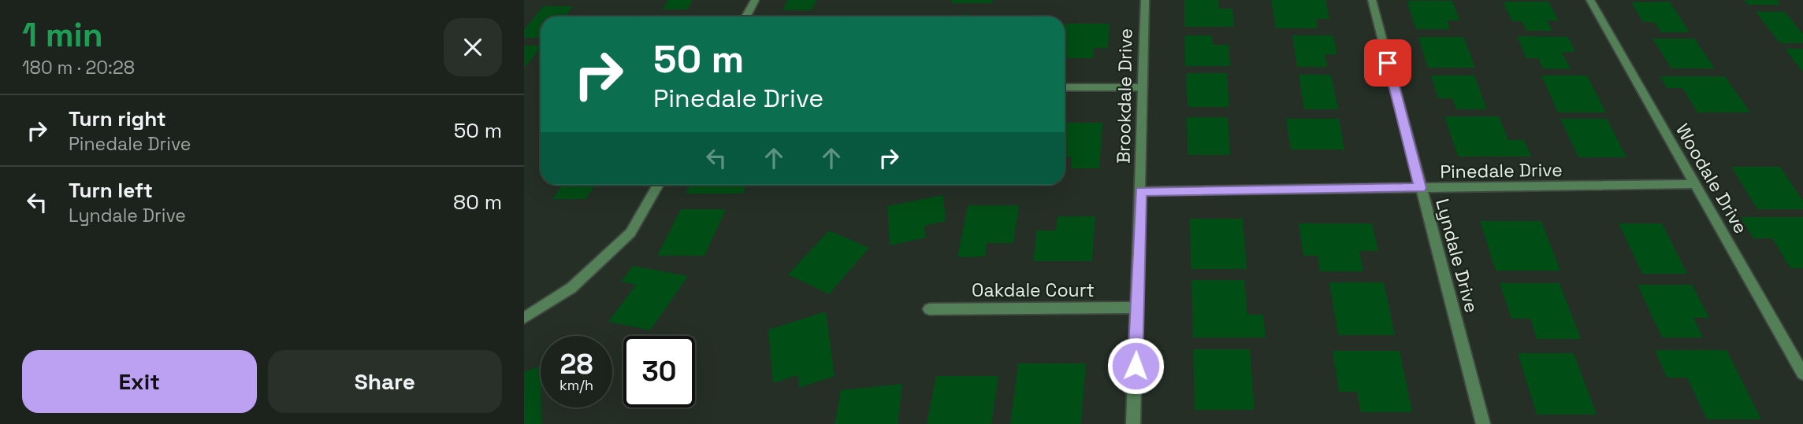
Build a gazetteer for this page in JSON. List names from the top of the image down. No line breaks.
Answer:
{"streets":{"street":["Brookdale Drive","Pinedale Drive","Woodale Drive","Lyndale Drive","Oakdale Court"]},"crossings":[["Brookdale Drive","Pinedale Drive"],["Brookdale Drive","Oakdale Court"],["Pinedale Drive","Woodale Drive"],["Pinedale Drive","Lyndale Drive"]],"page":{"heading":["1 min","180 m · 20:28"],"turn":["50 m","Pinedale Drive"],"list":[{"name":"Turn right","note":"Pinedale Drive","value":"50 m"},{"name":"Turn left","note":"Lyndale Drive","value":"80 m"}],"speed":"28 km/h","limit":"30","buttons":["Exit","Share"]}}
